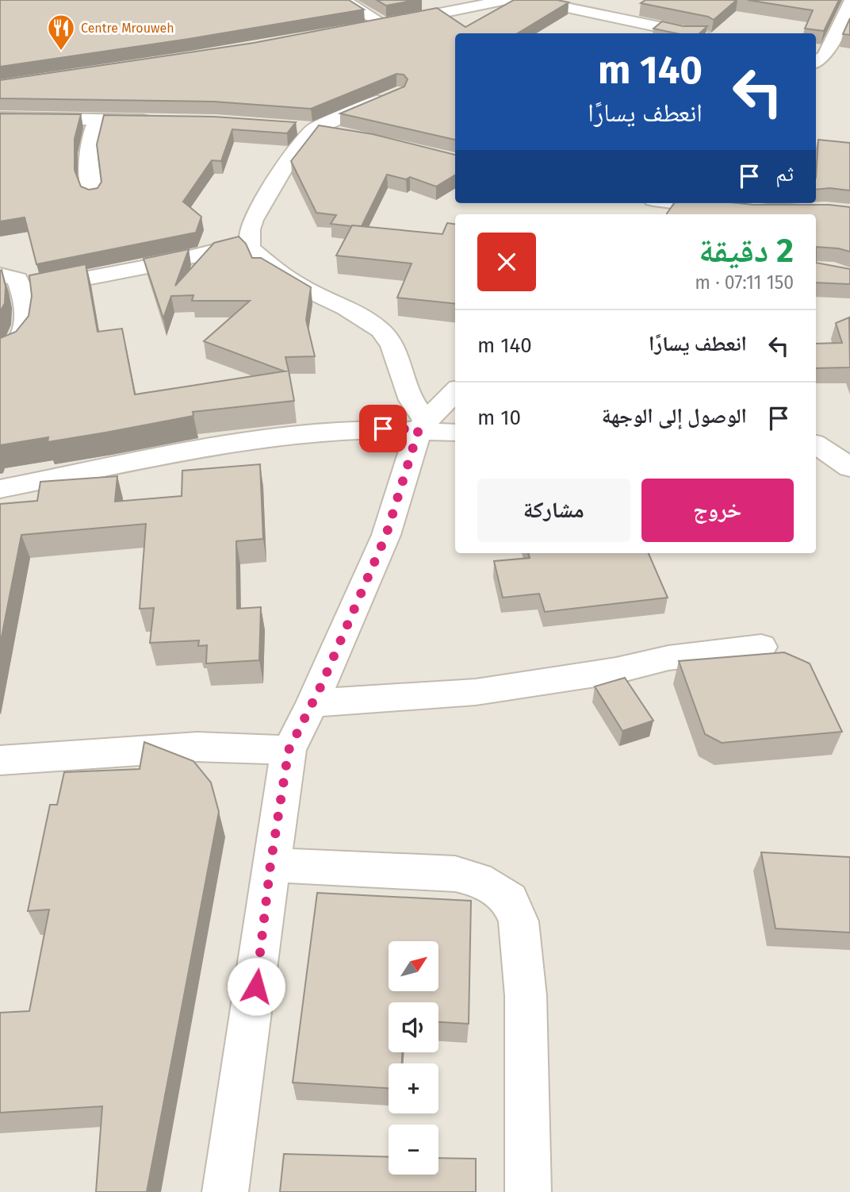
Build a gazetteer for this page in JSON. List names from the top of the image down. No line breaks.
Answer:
{"places":{"restaurant":["Centre Mrouweh"]},"north":"top right","page":{"turn":["140 m","انعطف يسارًا"],"then":"ثم","heading":["2 دقيقة","150 m · 07:11"],"list":[{"name":"انعطف يسارًا","value":"140 m"},{"name":"الوصول إلى الوجهة","value":"10 m"}],"buttons":["خروج","مشاركة"],"map_buttons":["+","−"]}}
